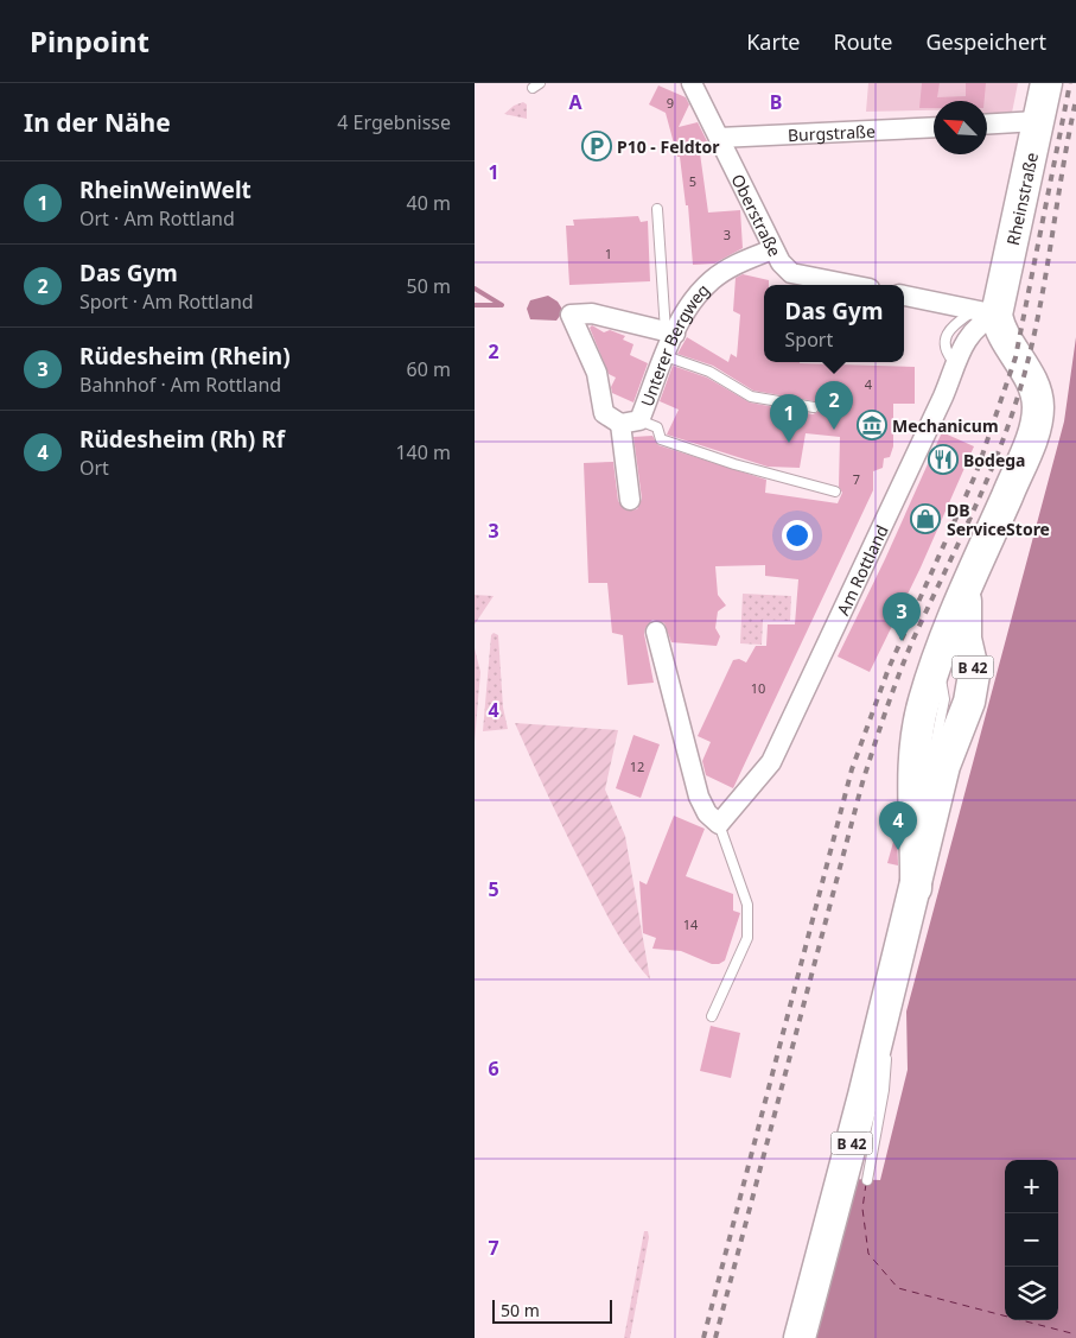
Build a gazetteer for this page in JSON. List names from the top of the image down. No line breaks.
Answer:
{"streets":{"main road":["Rheinstraße","B 42"],"street":["Burgstraße","Oberstraße","Unterer Bergweg","Am Rottland"]},"crossings":[["Burgstraße","Oberstraße"],["Rheinstraße","Am Rottland"],["Rheinstraße","B 42"],["Oberstraße","Unterer Bergweg"],["Am Rottland","B 42"]],"places":{"parking":["P10 - Feldtor"],"museum":["Mechanicum"],"restaurant":["Bodega"],"shop":["DB ServiceStore"]},"house_numbers":["9","5","3","1","4","7","10","12","14"],"scale_bar":"50 m","north":"top left","page":{"header":"Pinpoint","nav":["Karte","Route","Gespeichert"],"heading":["In der Nähe","4 Ergebnisse"],"list":[{"mark":"1","name":"RheinWeinWelt","note":"Ort · Am Rottland","value":"40 m"},{"mark":"2","name":"Das Gym","note":"Sport · Am Rottland","value":"50 m"},{"mark":"3","name":"Rüdesheim (Rhein)","note":"Bahnhof · Am Rottland","value":"60 m"},{"mark":"4","name":"Rüdesheim (Rh) Rf","note":"Ort","value":"140 m"}],"popup":["Das Gym","Sport"],"pins":["2","1","3","4"],"map_buttons":["+","−"],"scale":"50 m"},"grid":{"columns":["A","B"],"rows":["1","2","3","4","5","6","7"]}}
